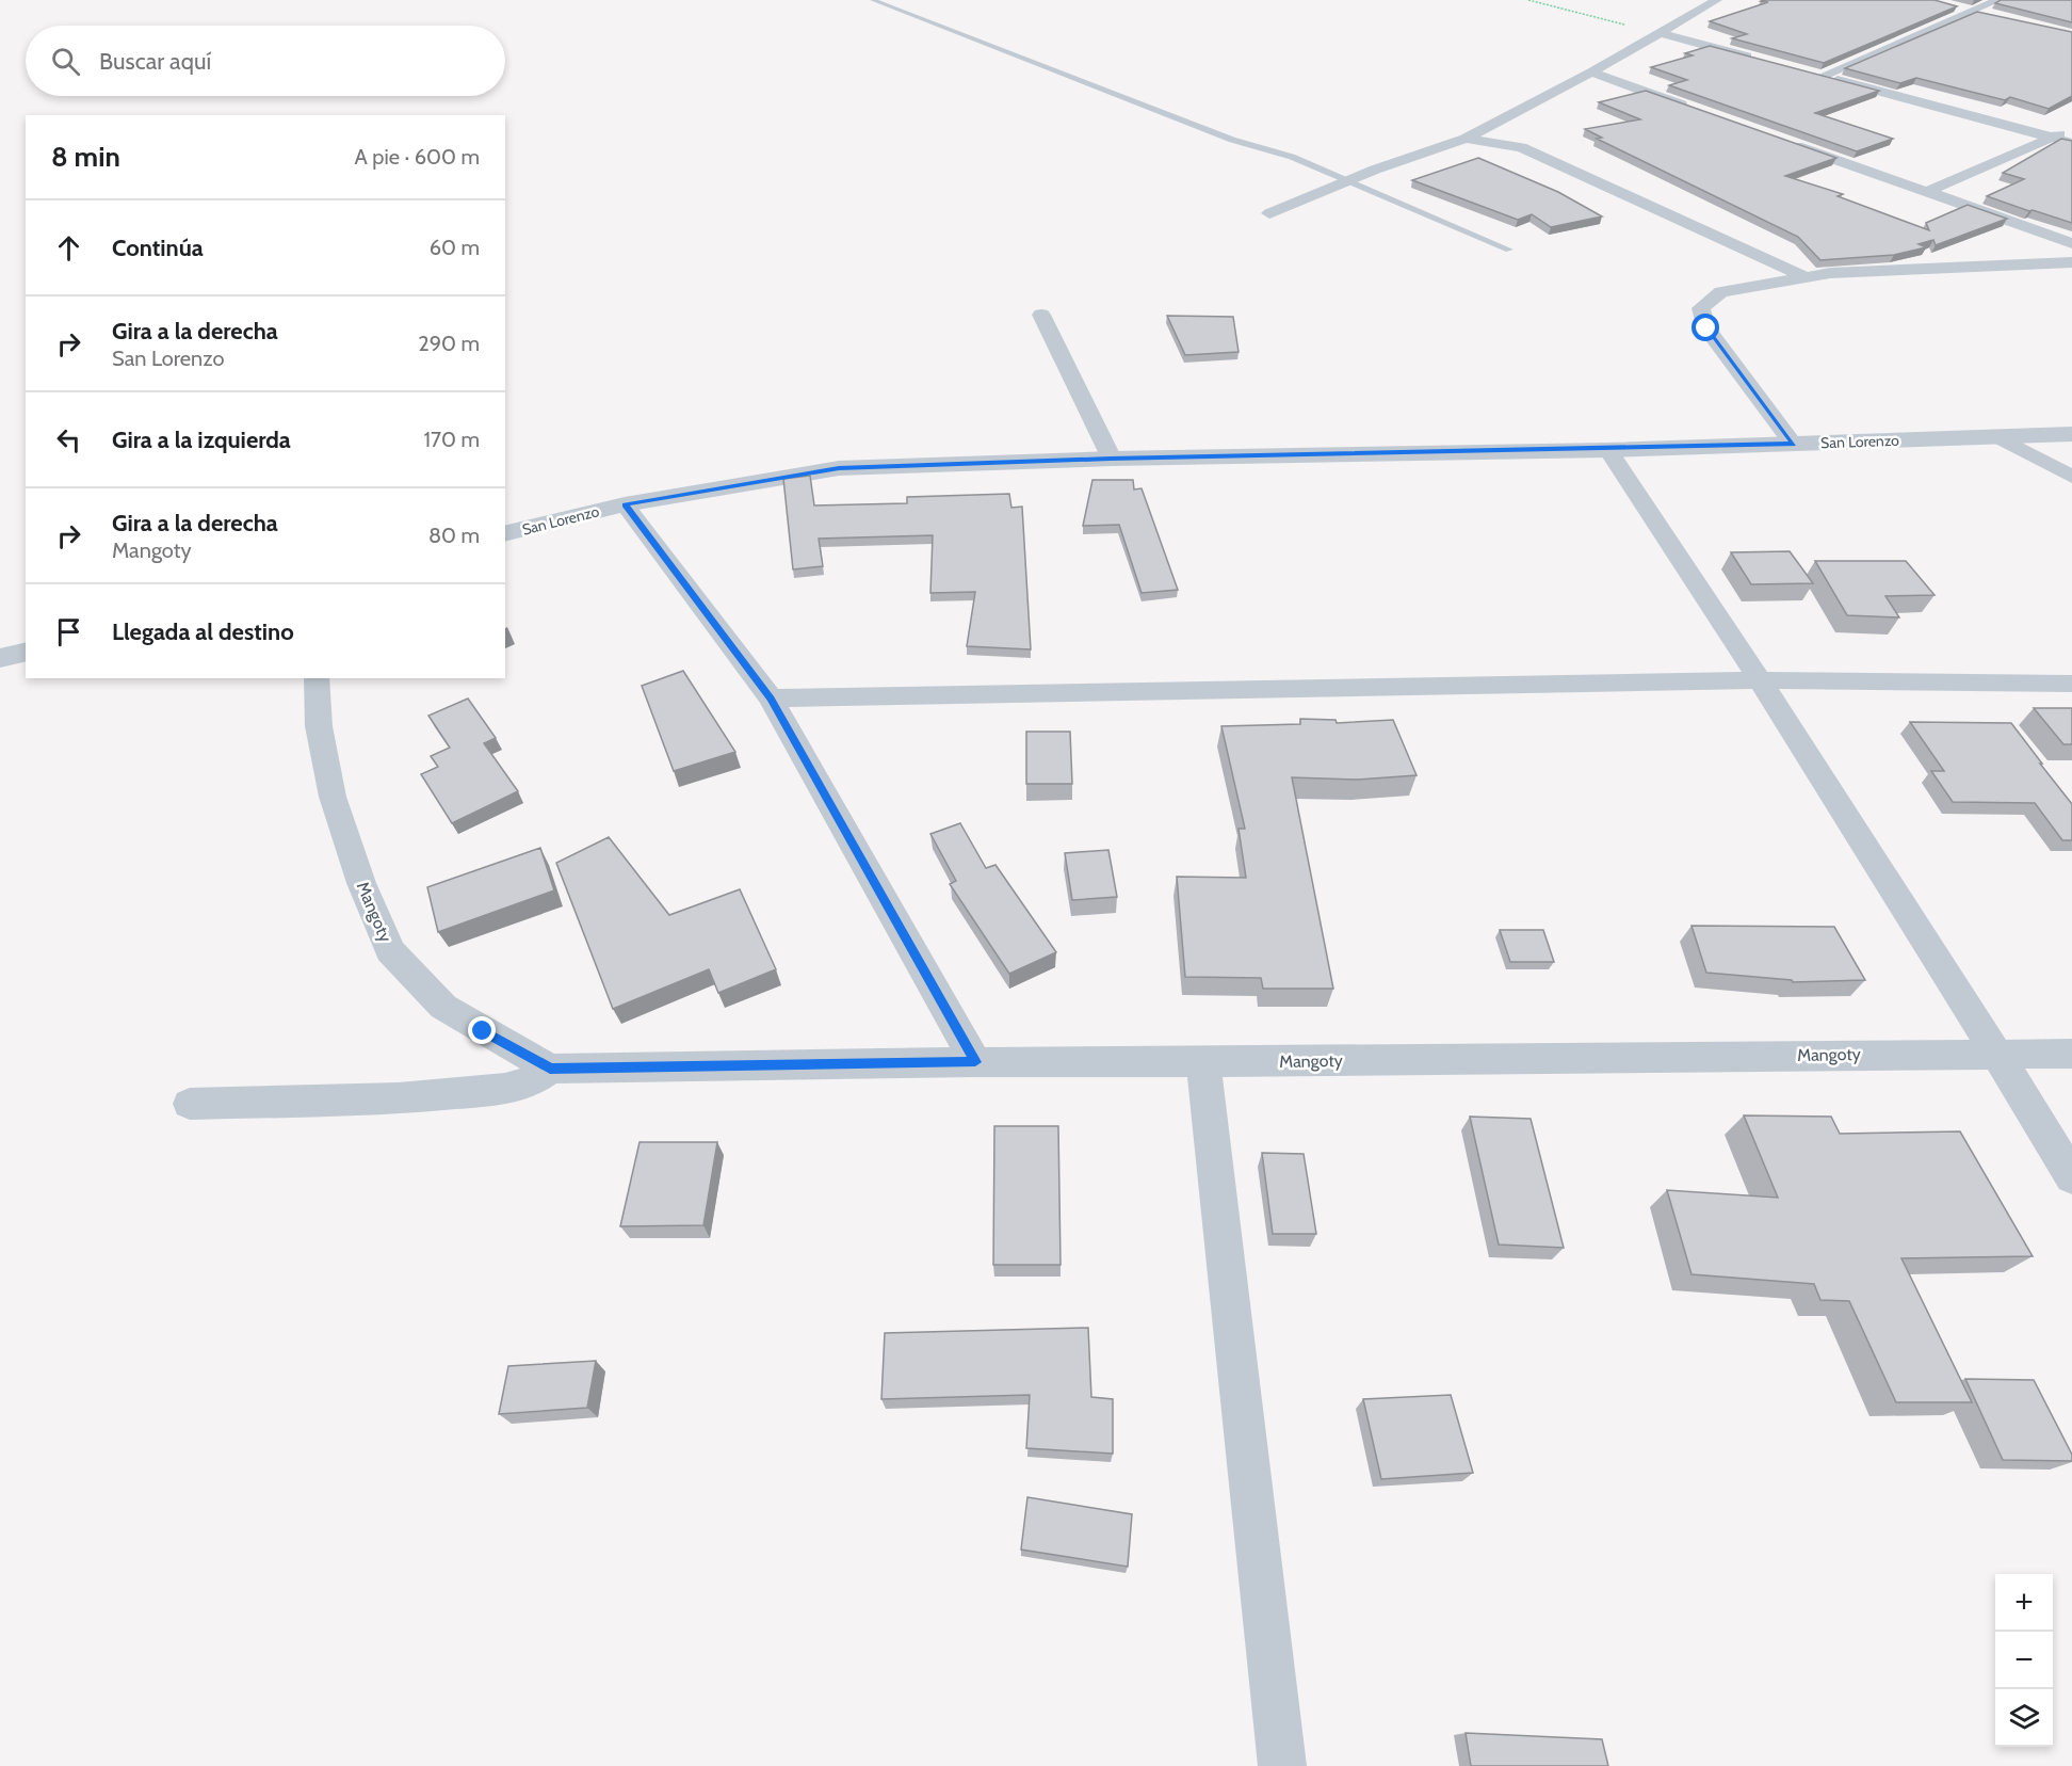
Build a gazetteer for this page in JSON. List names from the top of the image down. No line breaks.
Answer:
{"streets":{"street":["San Lorenzo","Mangoty"]},"page":{"search":"Buscar aquí","heading":["8 min","A pie · 600 m"],"list":[["Continúa","60 m"],["Gira a la derecha","San Lorenzo","290 m"],["Gira a la izquierda","170 m"],["Gira a la derecha","Mangoty","80 m"],"Llegada al destino"],"map_buttons":["+","−"]}}
